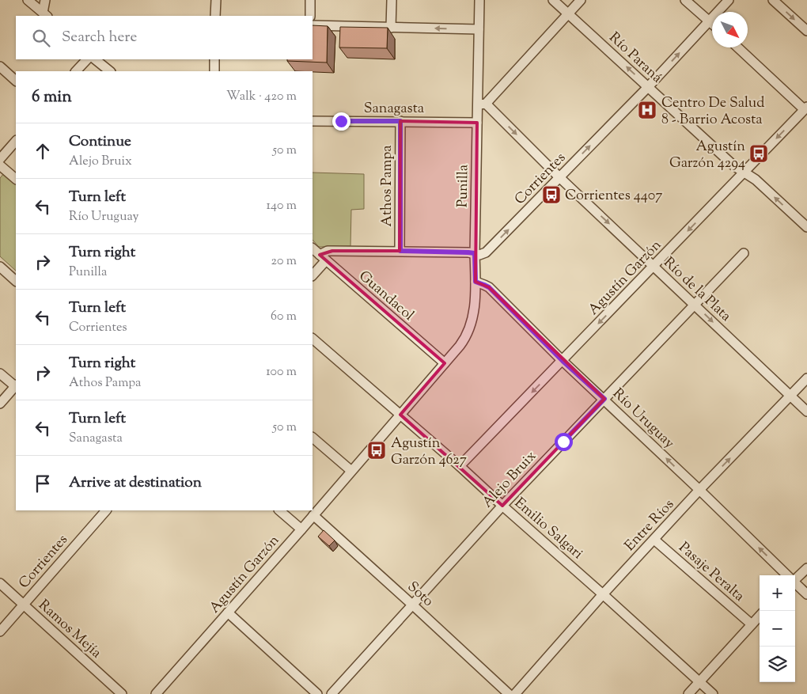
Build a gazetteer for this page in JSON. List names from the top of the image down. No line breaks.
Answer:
{"streets":{"street":["Río Paraná","Sanagasta","Corrientes","Athos Pampa","Punilla","Agustín Garzón","Río de la Plata","Guandacol","Río Uruguay","Alejo Bruix","Entre Ríos","Emilio Salgari","Pasaje Peralta","Soto","Ramos Mejía"]},"crossings":[["Río Paraná","Corrientes"],["Río Paraná","Agustín Garzón"],["Sanagasta","Athos Pampa"],["Sanagasta","Punilla"],["Corrientes","Athos Pampa"],["Corrientes","Punilla"],["Corrientes","Río de la Plata"],["Corrientes","Guandacol"],["Corrientes","Ramos Mejía"],["Punilla","Agustín Garzón"],["Punilla","Río de la Plata"],["Punilla","Guandacol"],["Punilla","Río Uruguay"],["Agustín Garzón","Río de la Plata"],["Agustín Garzón","Guandacol"],["Agustín Garzón","Río Uruguay"],["Agustín Garzón","Emilio Salgari"],["Agustín Garzón","Soto"],["Río de la Plata","Alejo Bruix"],["Río de la Plata","Entre Ríos"],["Río Uruguay","Alejo Bruix"],["Río Uruguay","Entre Ríos"],["Alejo Bruix","Emilio Salgari"],["Alejo Bruix","Soto"],["Entre Ríos","Emilio Salgari"],["Entre Ríos","Pasaje Peralta"]],"one_way":["Río Paraná","Corrientes","Agustín Garzón","Río de la Plata","Río Uruguay"],"places":{"hospital":["Centro De Salud 8 - Barrio Acosta"],"bus stop":["Agustín Garzón 4294","Corrientes 4407","Agustín Garzón 4627"]},"north":"bottom right","page":{"search":"Search here","heading":["6 min","Walk · 420 m"],"list":[["Continue","Alejo Bruix","50 m"],["Turn left","Río Uruguay","140 m"],["Turn right","Punilla","20 m"],["Turn left","Corrientes","60 m"],["Turn right","Athos Pampa","100 m"],["Turn left","Sanagasta","50 m"],"Arrive at destination"],"map_buttons":["+","−"]}}
